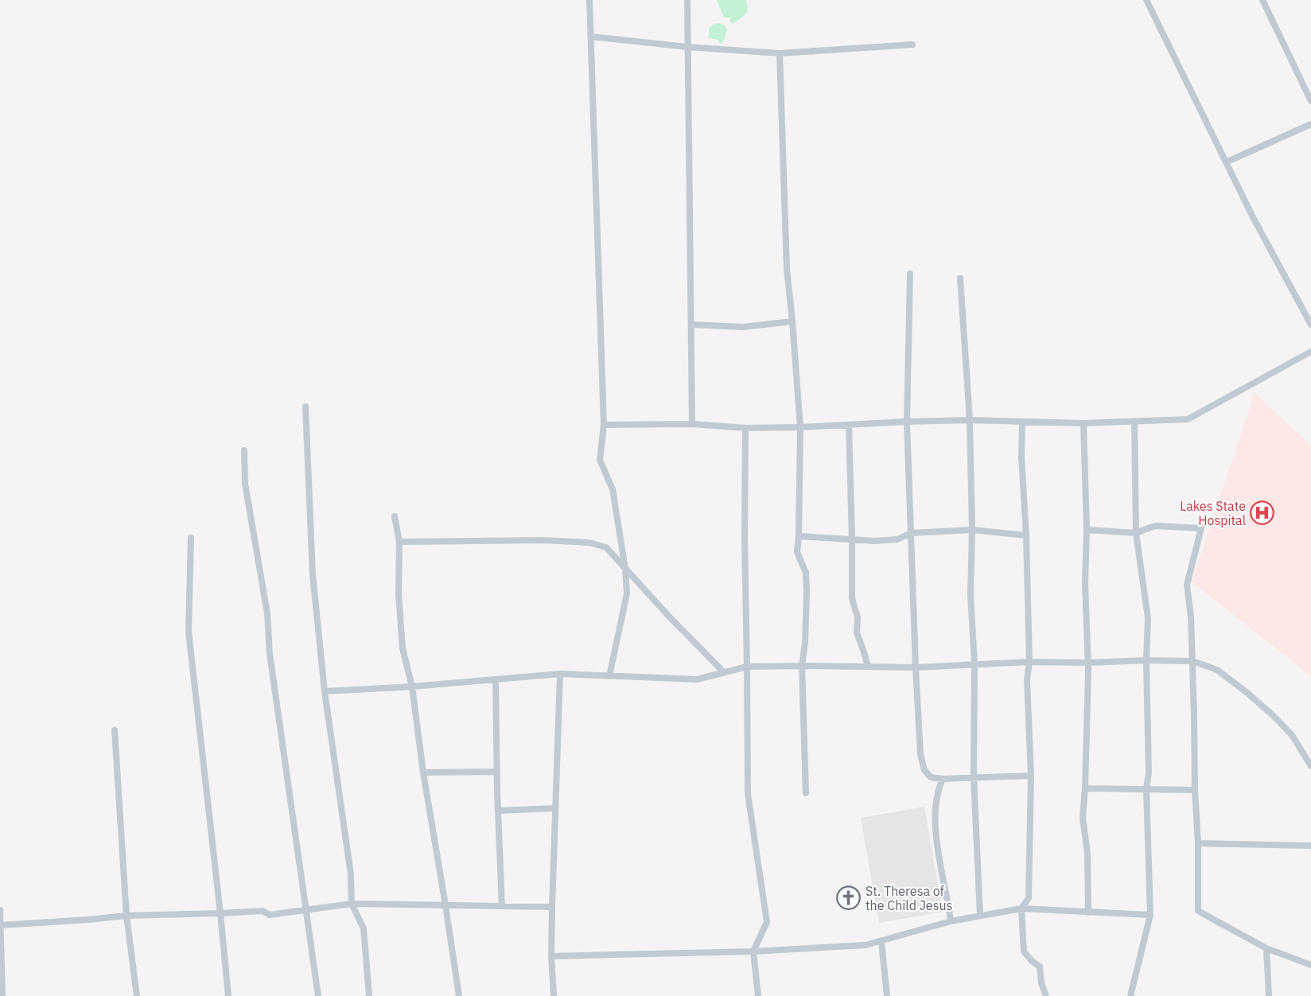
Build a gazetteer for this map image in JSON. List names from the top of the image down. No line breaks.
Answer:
{"places":{"hospital":["Lakes State Hospital"],"church":["St. Theresa of the Child Jesus"]}}
